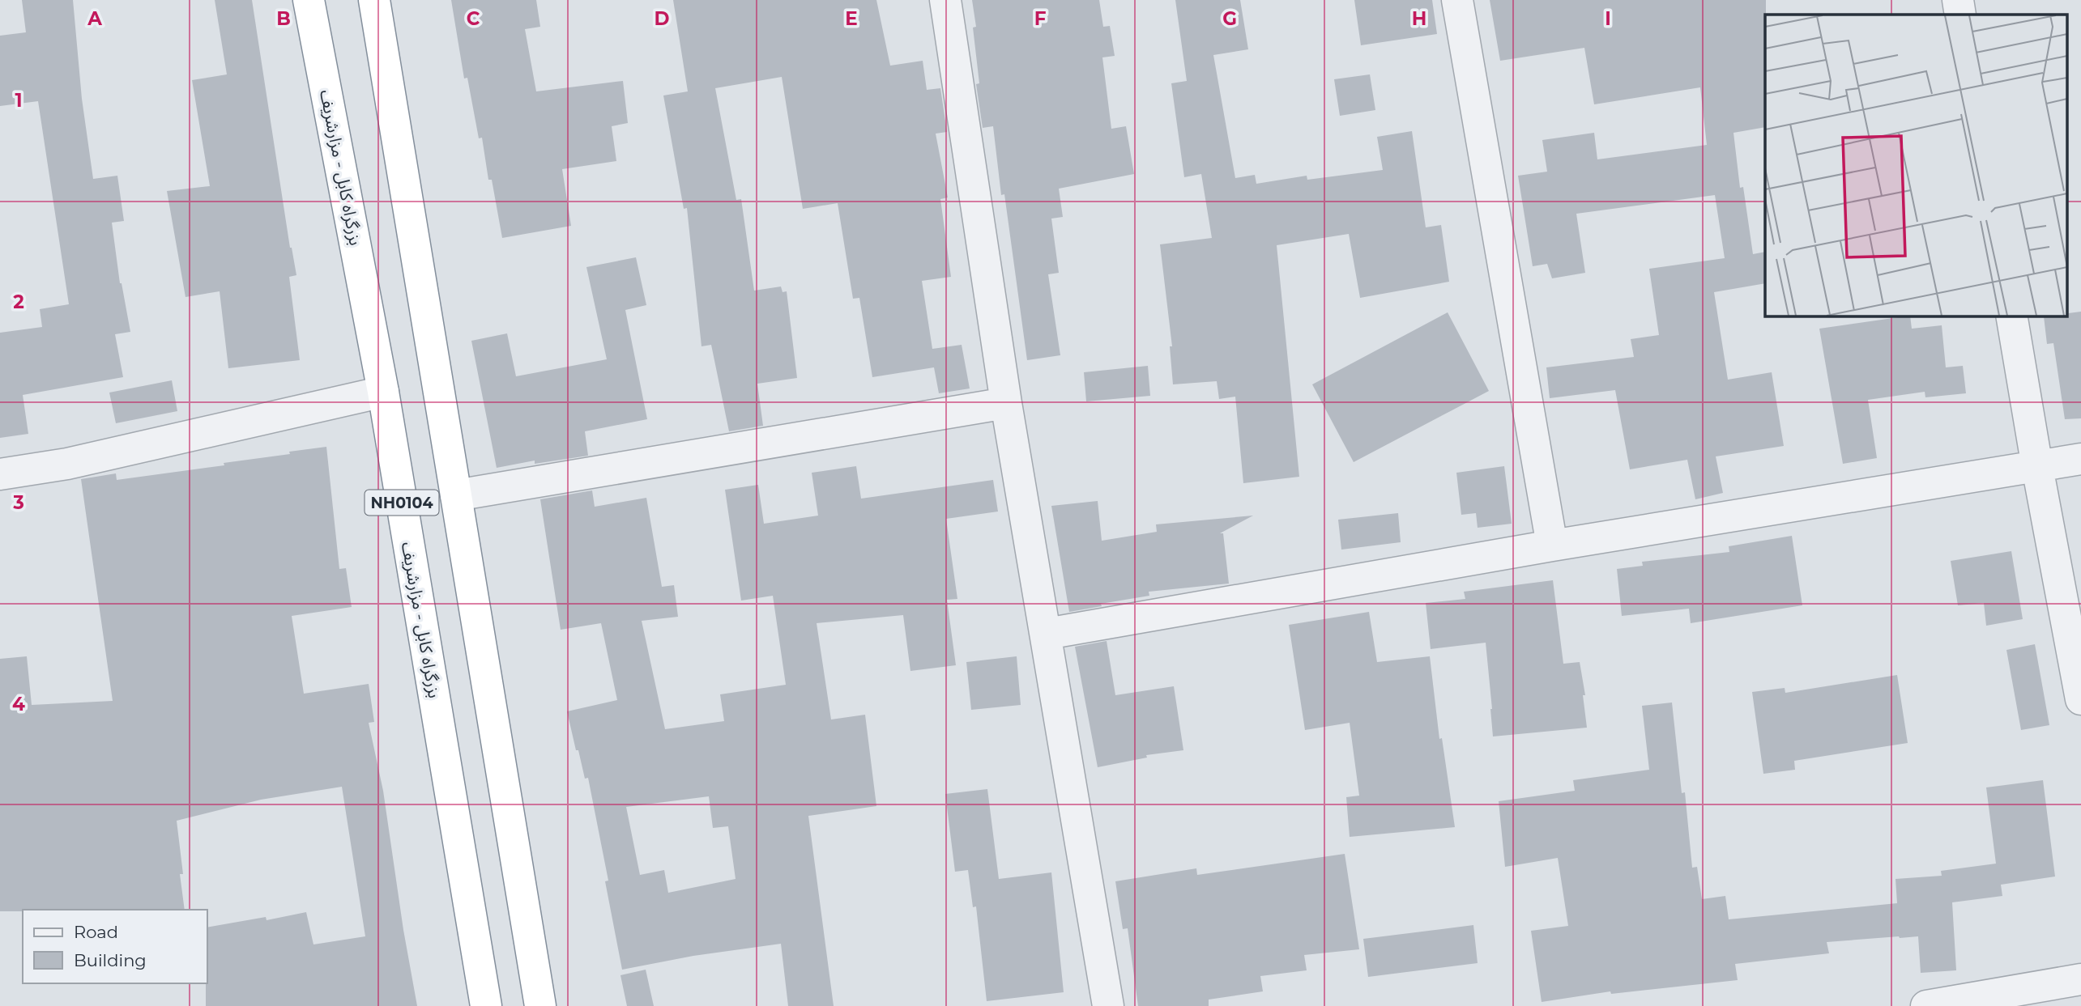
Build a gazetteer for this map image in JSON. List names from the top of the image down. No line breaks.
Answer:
{"streets":{"highway":["بزرگراه کابل - مزارشریف","NH0104"]},"legend":["Road","Building"],"grid":{"columns":["A","B","C","D","E","F","G","H","I"],"rows":["1","2","3","4"]}}
